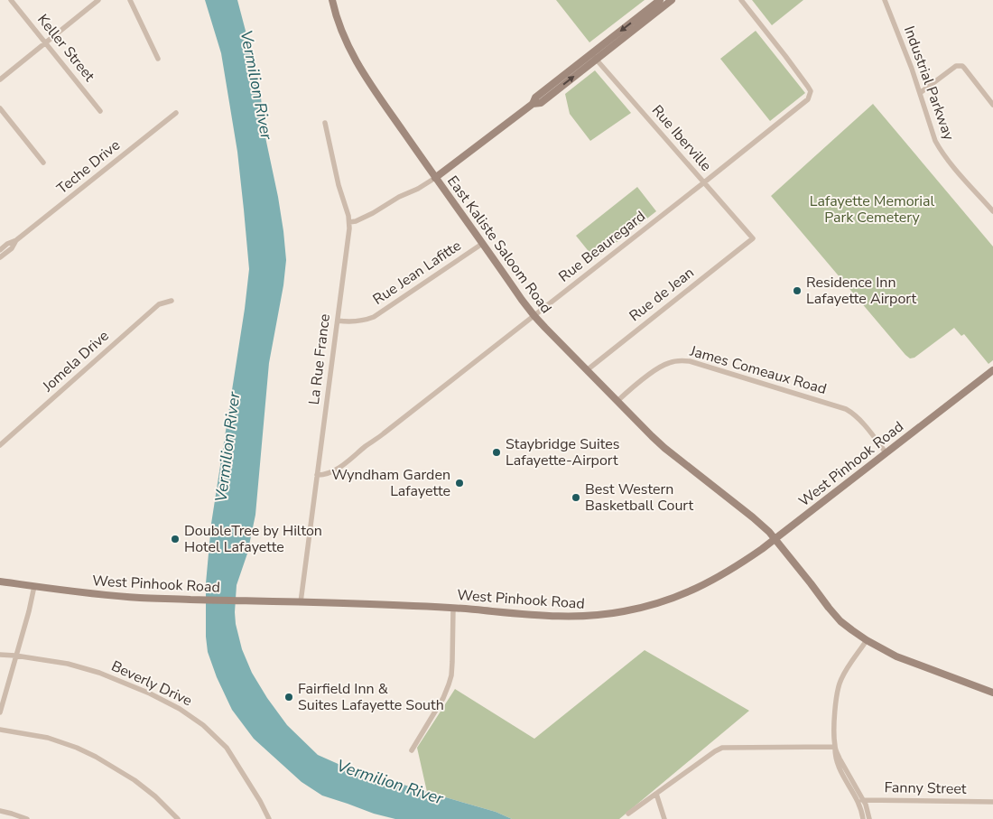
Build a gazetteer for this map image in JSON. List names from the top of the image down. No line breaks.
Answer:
{"streets":{"main road":["East Kaliste Saloom Road","West Pinhook Road"],"street":["Keller Street","Industrial Parkway","Rue Iberville","Teche Drive","Rue Beauregard","Rue Jean Lafitte","Rue de Jean","La Rue France","Jomela Drive","James Comeaux Road","Beverly Drive","Fanny Street"]},"crossings":[["Rue Iberville","Rue Beauregard"],["Rue Iberville","Rue de Jean"],["East Kaliste Saloom Road","Rue Beauregard"],["East Kaliste Saloom Road","Rue Jean Lafitte"],["East Kaliste Saloom Road","Rue de Jean"],["East Kaliste Saloom Road","James Comeaux Road"],["East Kaliste Saloom Road","West Pinhook Road"],["Rue Beauregard","La Rue France"],["Rue Jean Lafitte","La Rue France"],["La Rue France","West Pinhook Road"],["James Comeaux Road","West Pinhook Road"]],"water":["Vermilion River"],"parks":["Lafayette Memorial Park Cemetery"],"places":["Residence Inn Lafayette Airport","Staybridge Suites Lafayette-Airport","Wyndham Garden Lafayette","Best Western Basketball Court","DoubleTree by Hilton Hotel Lafayette","Fairfield Inn & Suites Lafayette South"]}
